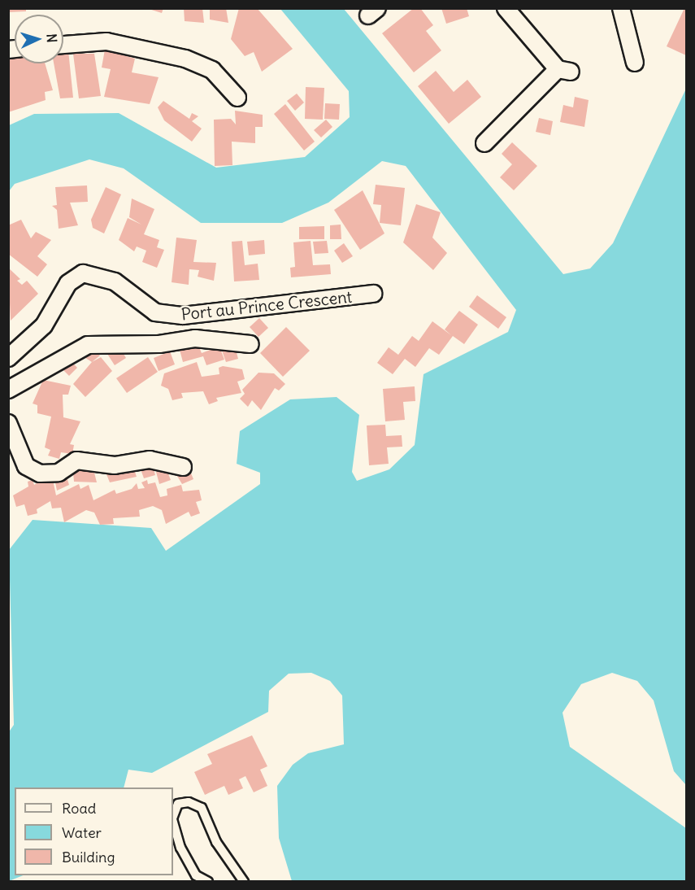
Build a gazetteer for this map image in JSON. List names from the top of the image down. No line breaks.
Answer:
{"streets":{"street":["Port au Prince Crescent"]},"legend":["Road","Water","Building"],"north":"right"}
